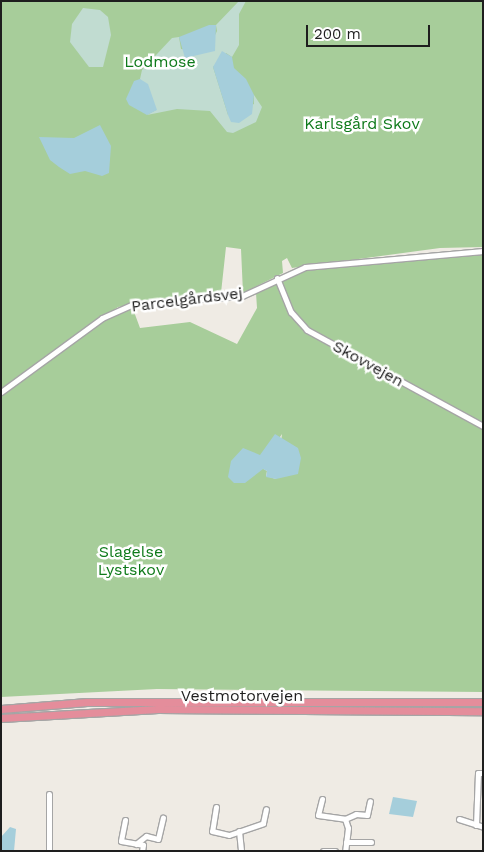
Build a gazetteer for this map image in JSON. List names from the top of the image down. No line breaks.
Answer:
{"streets":{"highway":["Vestmotorvejen"],"street":["Parcelgårdsvej","Skovvejen"]},"crossings":[["Parcelgårdsvej","Skovvejen"]],"parks":["Lodmose","Karlsgård Skov","Slagelse Lystskov"],"scale_bar":"200 m"}
